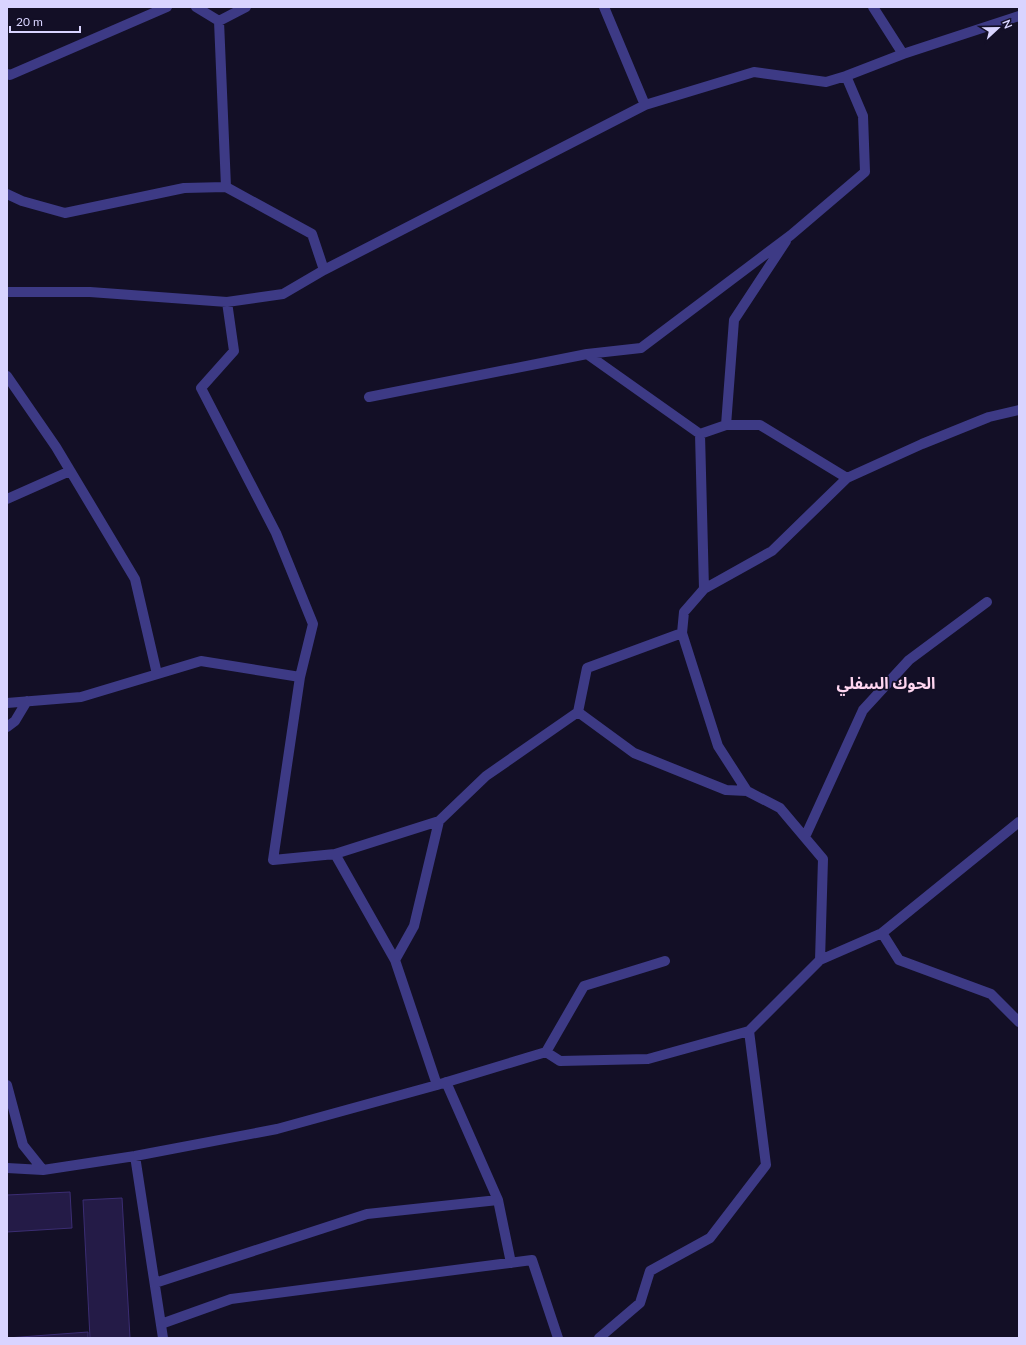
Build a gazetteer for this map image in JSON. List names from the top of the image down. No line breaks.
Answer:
{"districts":["الحوك السفلي"],"scale_bar":"20 m","north":"right"}
